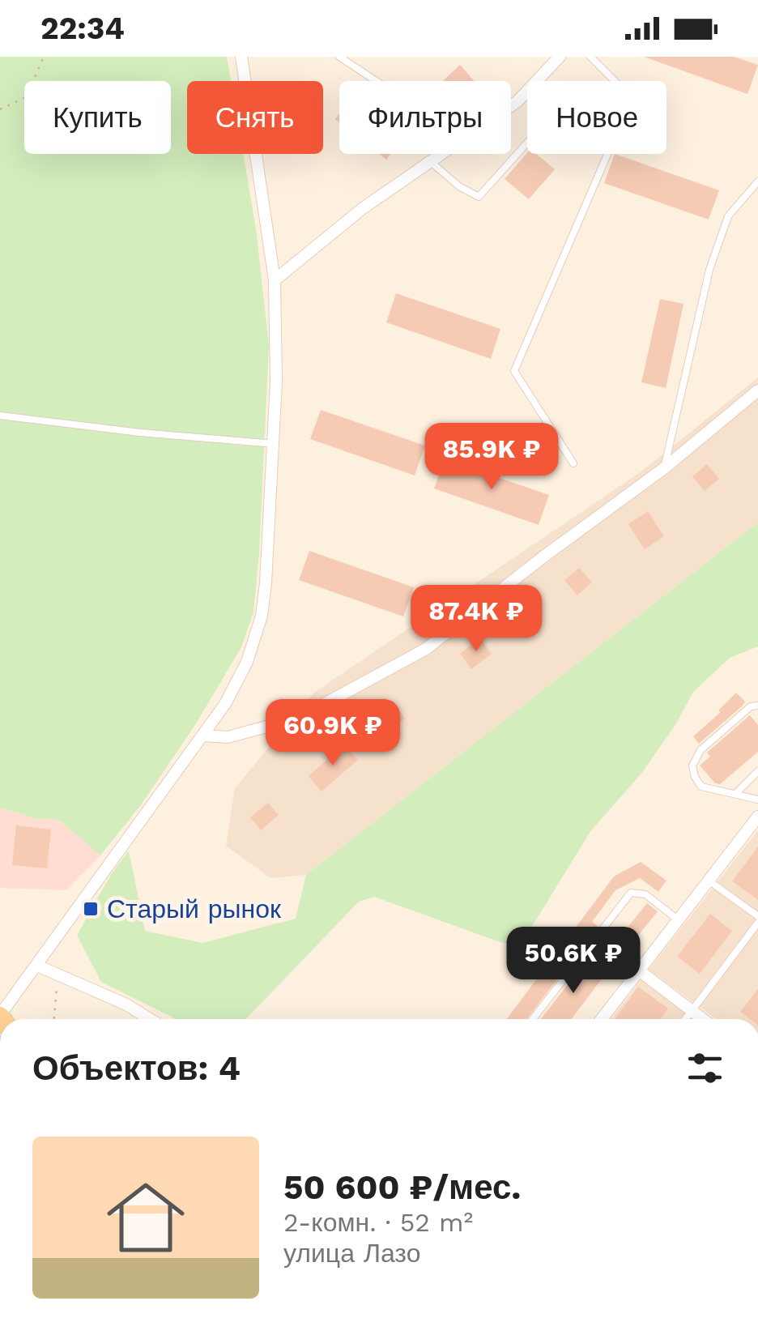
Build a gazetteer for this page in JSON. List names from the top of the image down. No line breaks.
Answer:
{"places":{"transit":["Старый рынок"]},"page":{"status":"22:34","chip":["Купить","Снять","Фильтры","Новое"],"price":["85.9K ₽","87.4K ₽","60.9K ₽","50.6K ₽"],"heading":"Объектов: 4","list":[{"name":"50 600 ₽/мес.","note":"2-комн. · 52 m² · улица Лазо"}]}}
